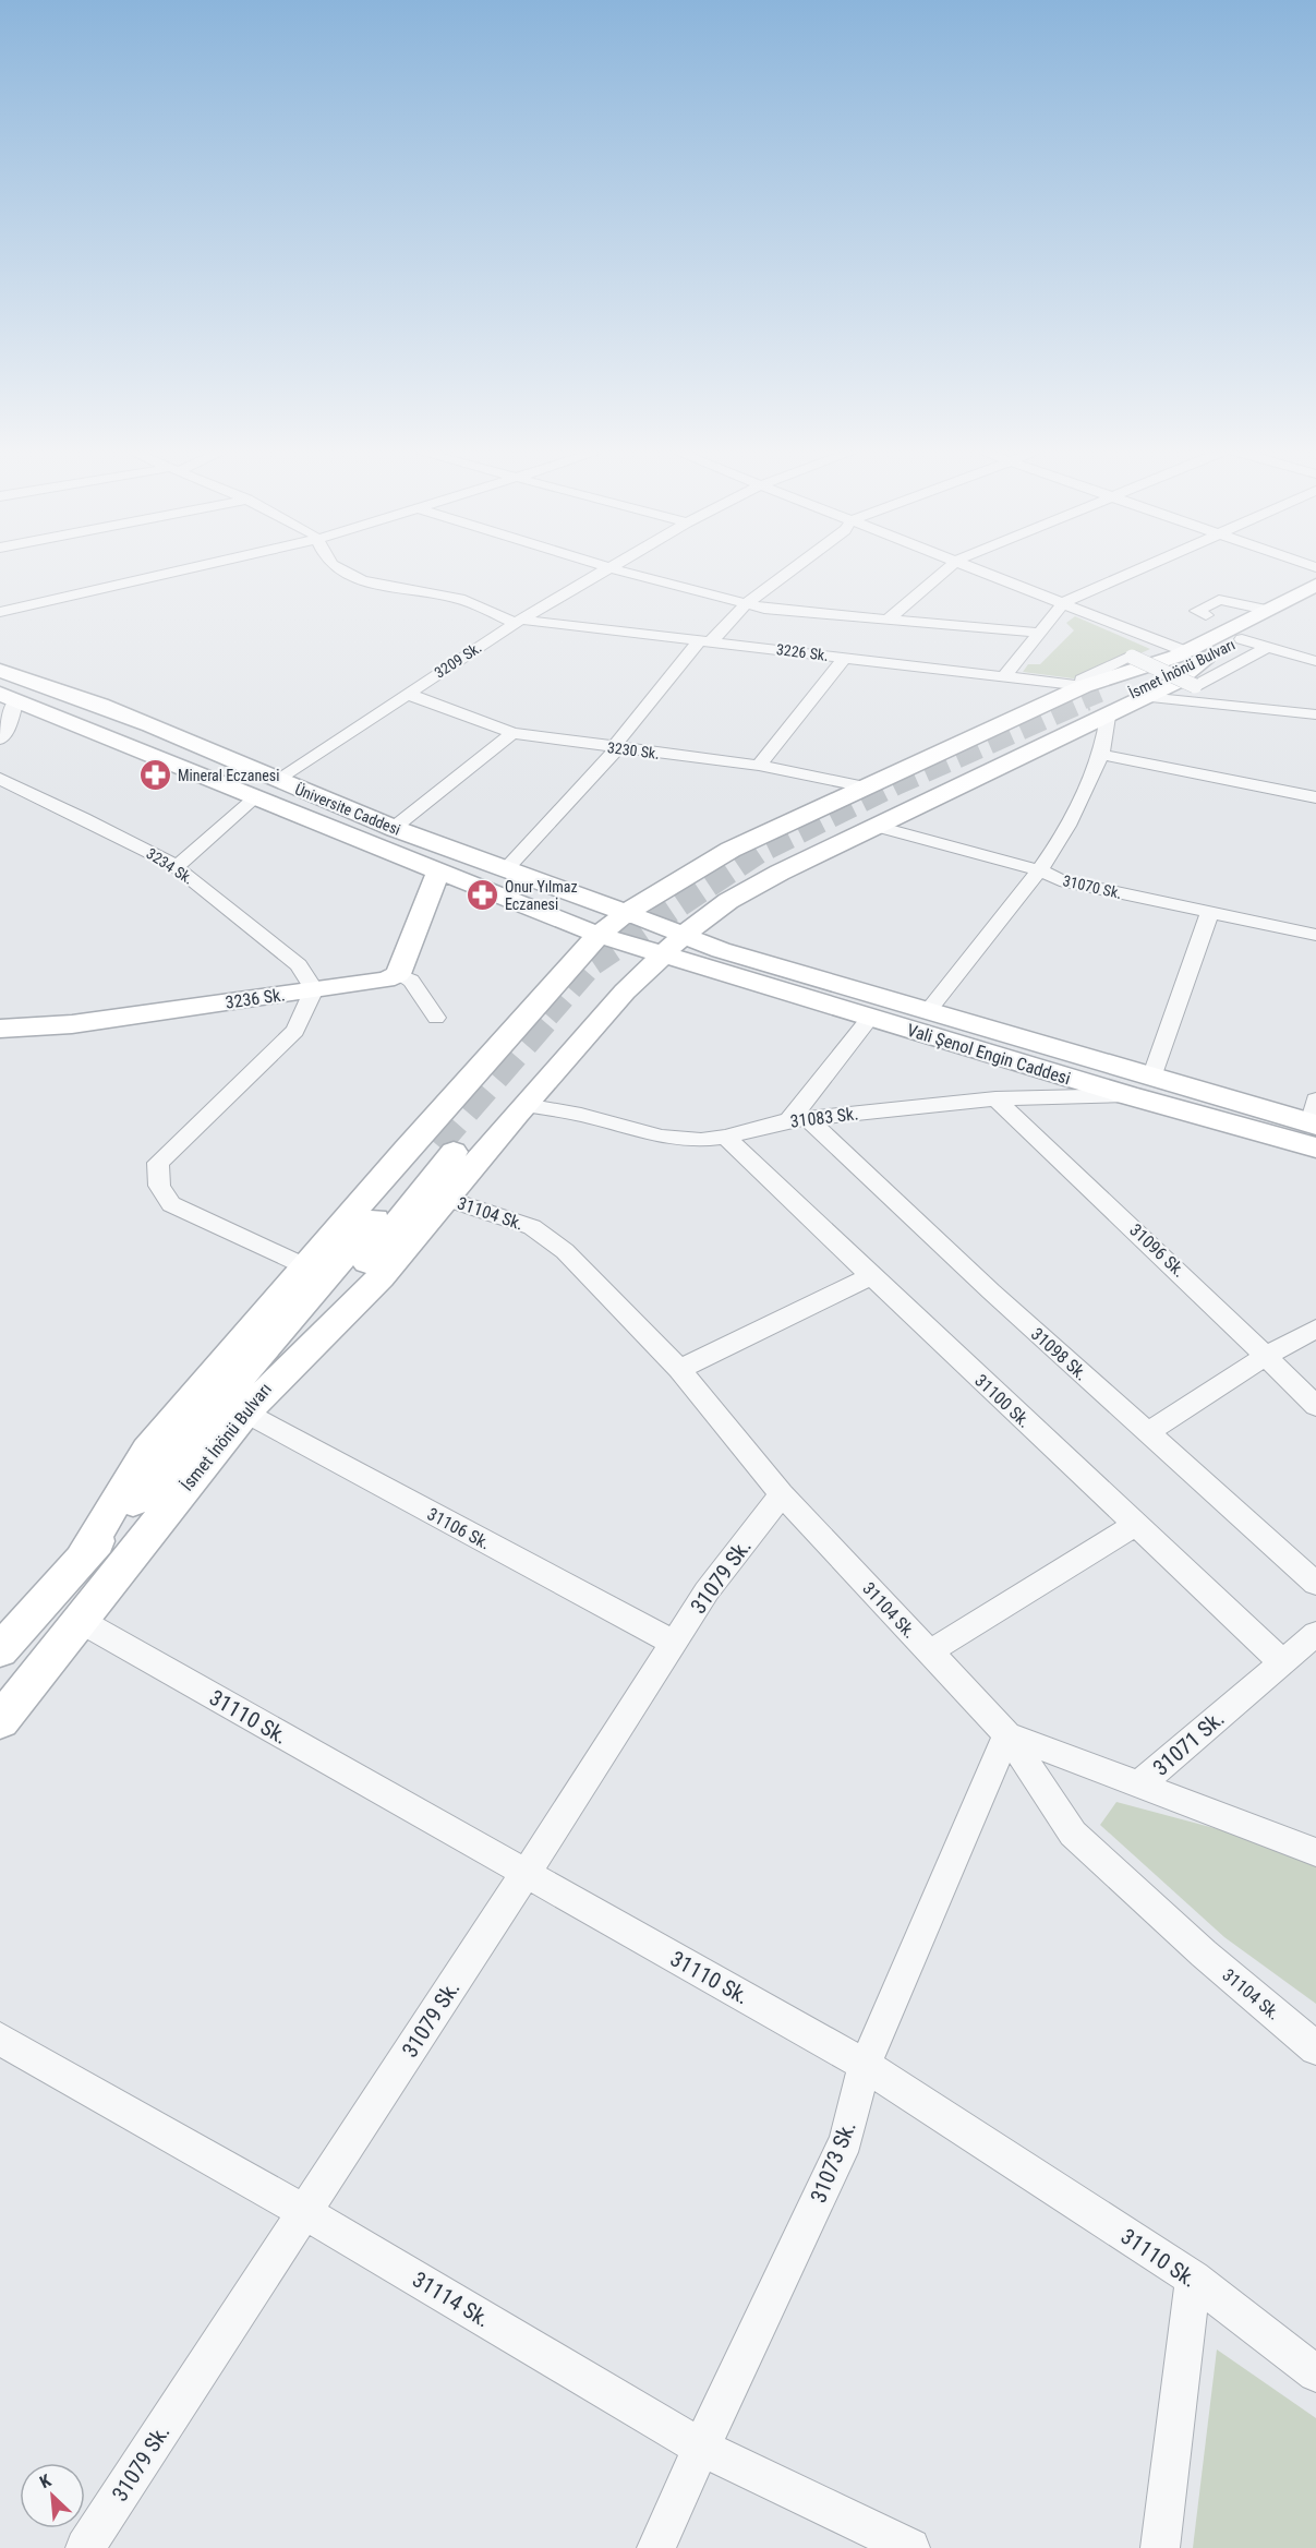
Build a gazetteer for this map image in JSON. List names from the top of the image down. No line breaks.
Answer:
{"streets":{"main road":["İsmet İnönü Bulvarı","Üniversite Caddesi","3236 Sk.","Vali Şenol Engin Caddesi"],"street":["3226 Sk.","3209 Sk.","3230 Sk.","3234 Sk.","31070 Sk.","31083 Sk.","31104 Sk.","31096 Sk.","31098 Sk.","31100 Sk.","31106 Sk.","31079 Sk.","31110 Sk.","31071 Sk.","31073 Sk.","31114 Sk."]},"crossings":[["3226 Sk.","3209 Sk."],["3226 Sk.","İsmet İnönü Bulvarı"],["3209 Sk.","3230 Sk."],["3209 Sk.","Üniversite Caddesi"],["İsmet İnönü Bulvarı","31106 Sk."],["İsmet İnönü Bulvarı","31110 Sk."],["Üniversite Caddesi","Vali Şenol Engin Caddesi"],["3234 Sk.","3236 Sk."],["Vali Şenol Engin Caddesi","31083 Sk."],["31083 Sk.","31096 Sk."],["31083 Sk.","31098 Sk."],["31083 Sk.","31100 Sk."],["31104 Sk.","31079 Sk."],["31104 Sk.","31071 Sk."],["31104 Sk.","31073 Sk."],["31100 Sk.","31071 Sk."],["31106 Sk.","31079 Sk."],["31079 Sk.","31110 Sk."],["31079 Sk.","31114 Sk."],["31110 Sk.","31073 Sk."],["31071 Sk.","31073 Sk."],["31073 Sk.","31114 Sk."]],"places":{"pharmacy":["Mineral Eczanesi","Onur Yılmaz Eczanesi"]},"north":"top left"}
